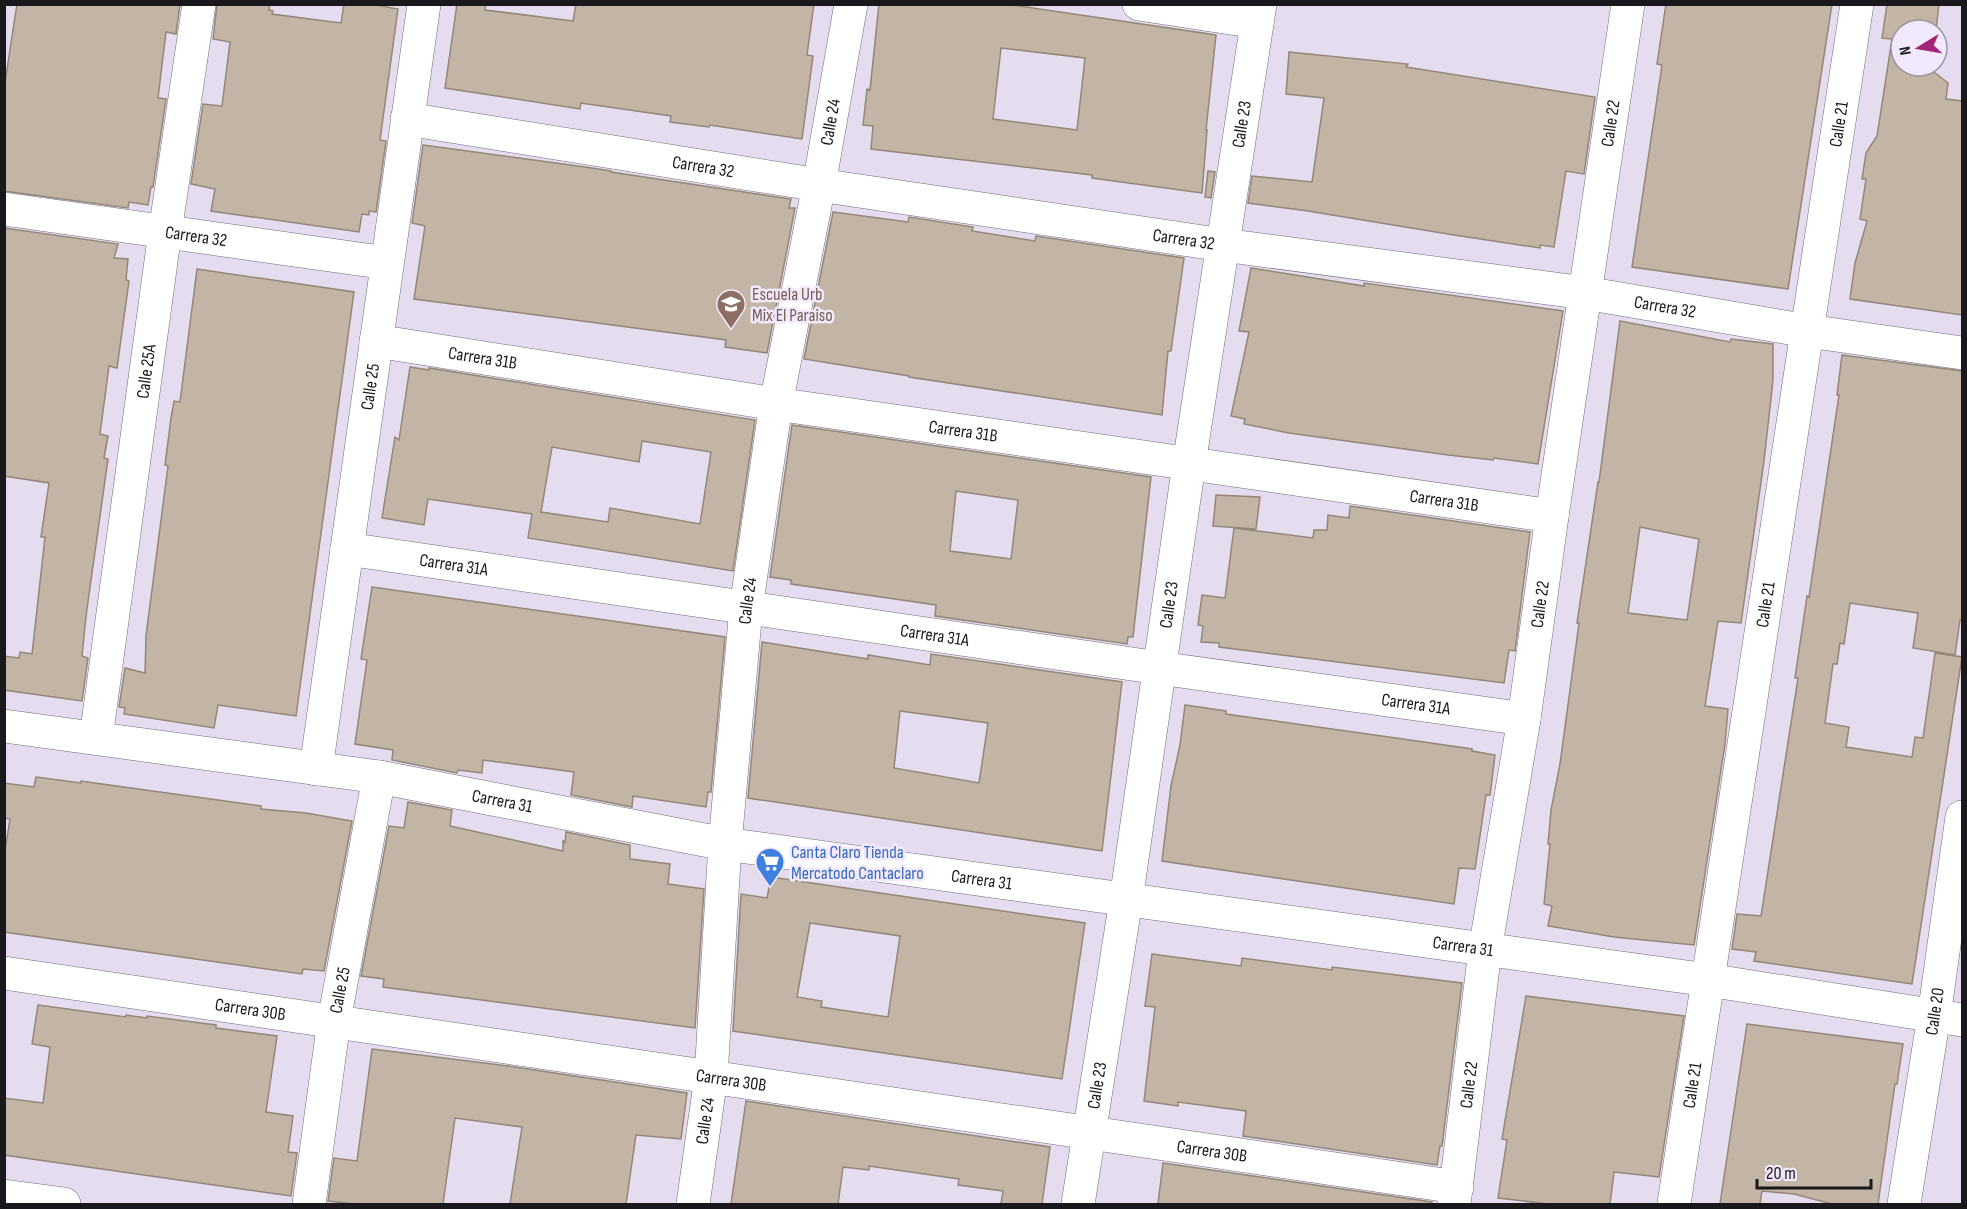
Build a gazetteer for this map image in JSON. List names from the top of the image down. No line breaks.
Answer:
{"streets":{"street":["Calle 24","Calle 23","Calle 22","Calle 21","Carrera 32","Carrera 31B","Calle 25A","Calle 25","Carrera 31A","Carrera 31","Carrera 30B","Calle 20"]},"crossings":[["Calle 24","Carrera 32"],["Calle 24","Carrera 31B"],["Calle 24","Carrera 31A"],["Calle 24","Carrera 31"],["Calle 24","Carrera 30B"],["Calle 23","Carrera 32"],["Calle 23","Carrera 31B"],["Calle 23","Carrera 31A"],["Calle 23","Carrera 31"],["Calle 23","Carrera 30B"],["Calle 22","Carrera 32"],["Calle 22","Carrera 31B"],["Calle 22","Carrera 31A"],["Calle 22","Carrera 31"],["Calle 22","Carrera 30B"],["Calle 21","Carrera 32"],["Calle 21","Carrera 31"],["Carrera 32","Calle 25A"],["Carrera 32","Calle 25"],["Carrera 31B","Calle 25"],["Calle 25A","Carrera 31"],["Calle 25","Carrera 31A"],["Calle 25","Carrera 31"],["Calle 25","Carrera 30B"],["Carrera 31","Calle 20"]],"places":{"school or university":["Escuela Urb Mix El Paraiso"],"supermarket":["Canta Claro Tienda Mercatodo Cantaclaro"]},"scale_bar":"20 m","north":"left"}
